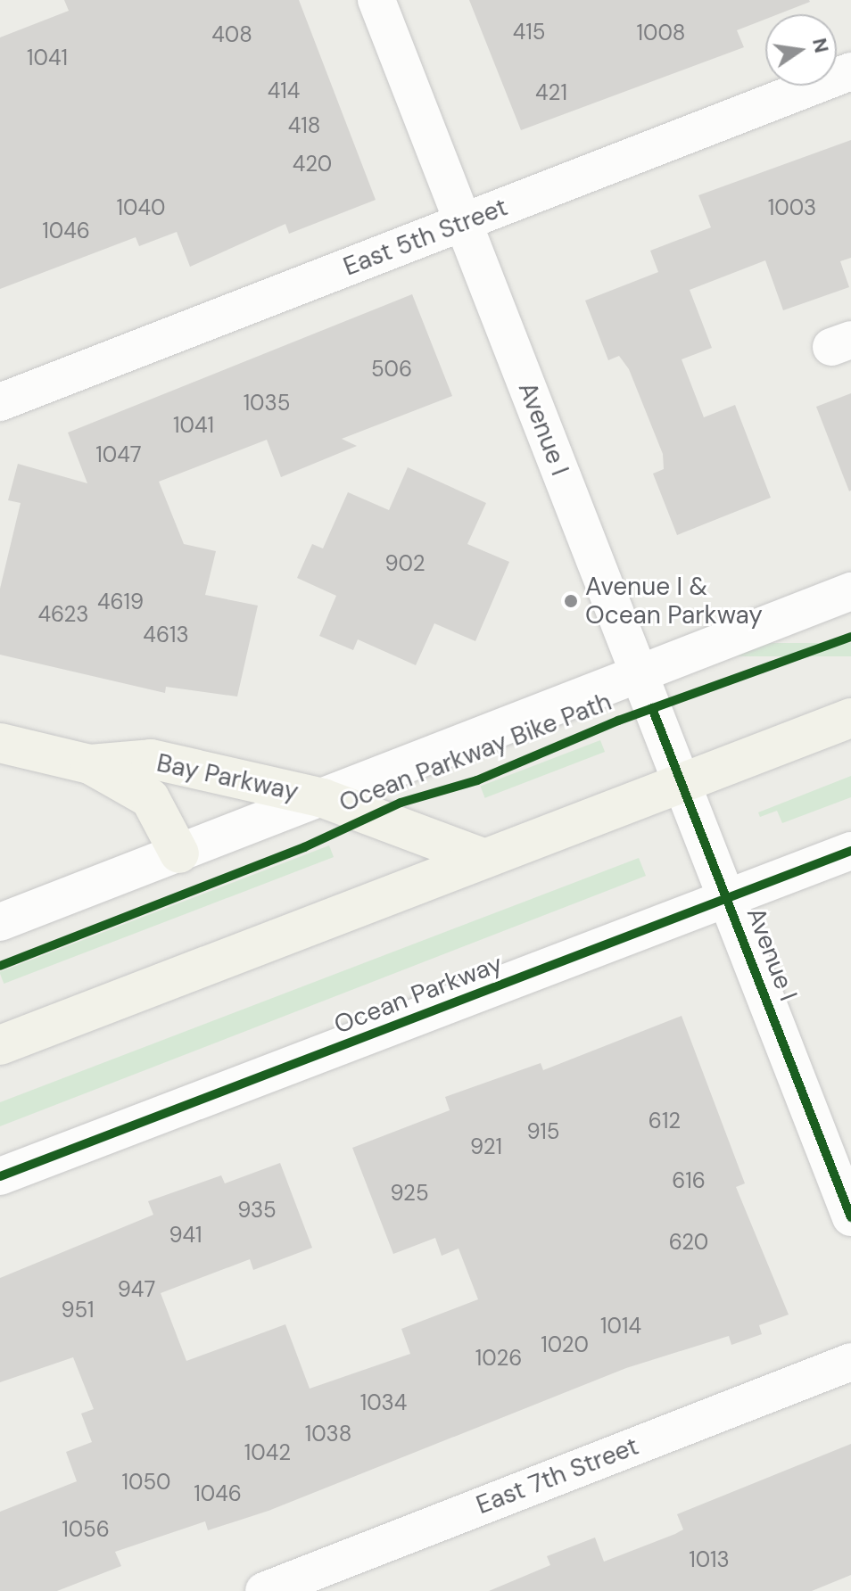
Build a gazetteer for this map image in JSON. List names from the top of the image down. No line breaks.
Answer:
{"streets":{"main road":["Bay Parkway"],"street":["East 5th Street","Avenue I","Ocean Parkway","East 7th Street"],"cycle path":["Ocean Parkway Bike Path"]},"crossings":[["East 5th Street","Avenue I"],["Avenue I","Ocean Parkway"]],"places":["Avenue I & Ocean Parkway"],"house_numbers":["415","1008","408","1041","414","421","418","420","1040","1003","1046","506","1035","1041","1047","902","4619","4623","4613","612","915","921","616","925","935","941","620","947","951","1014","1020","1026","1034","1038","1042","1050","1046","1056","1013"],"north":"right"}
